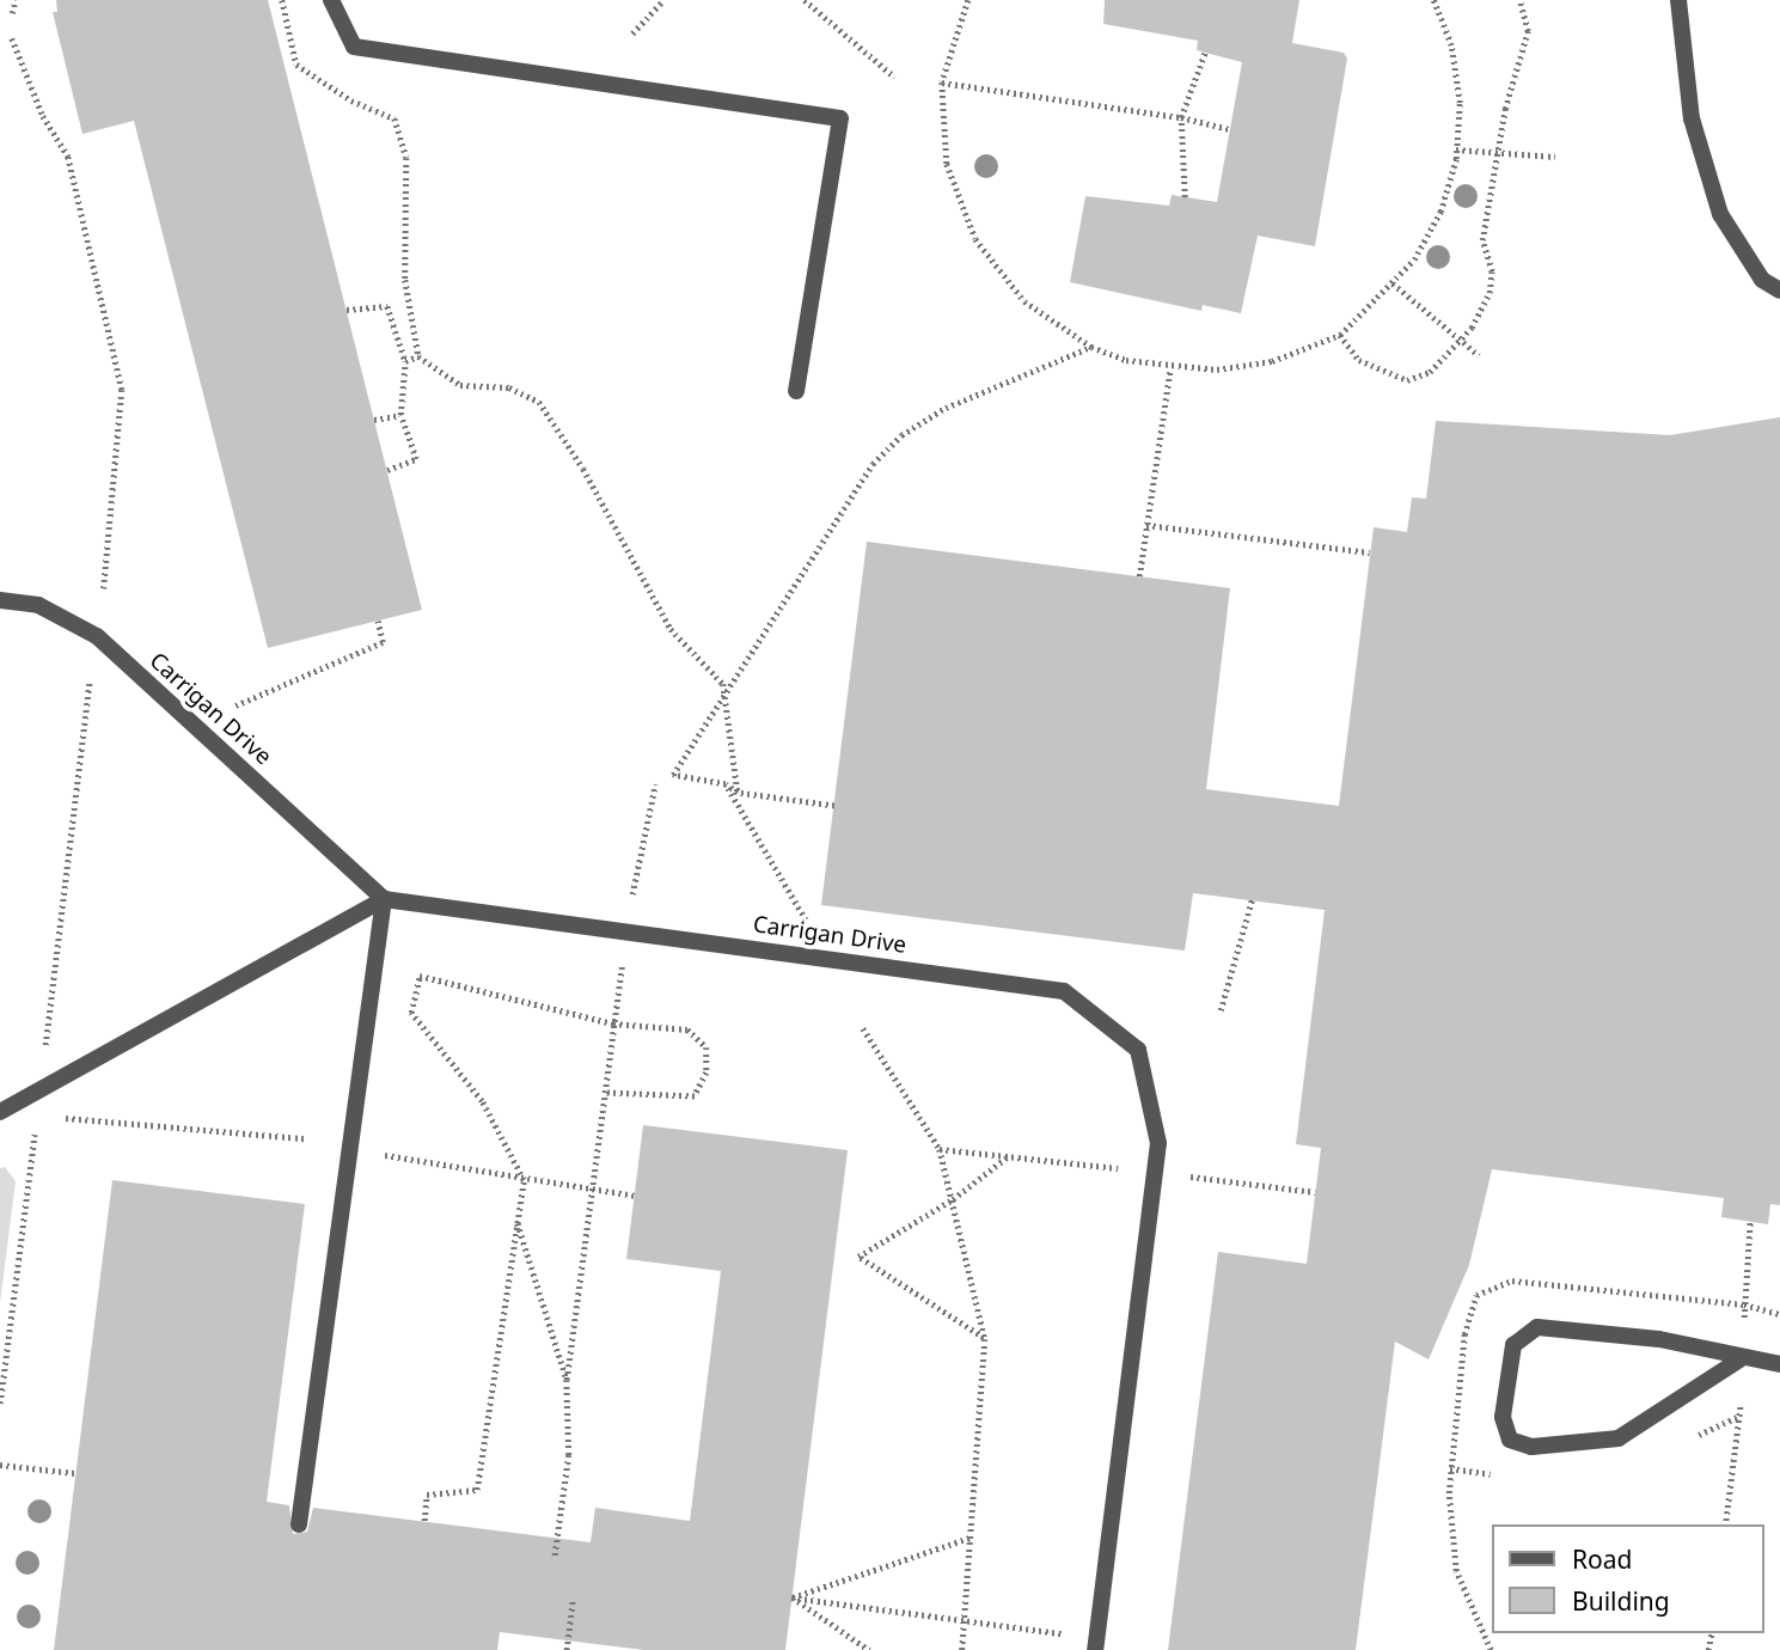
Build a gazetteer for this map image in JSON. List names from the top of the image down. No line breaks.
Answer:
{"streets":{"street":["Carrigan Drive"]},"legend":["Road","Building"]}
